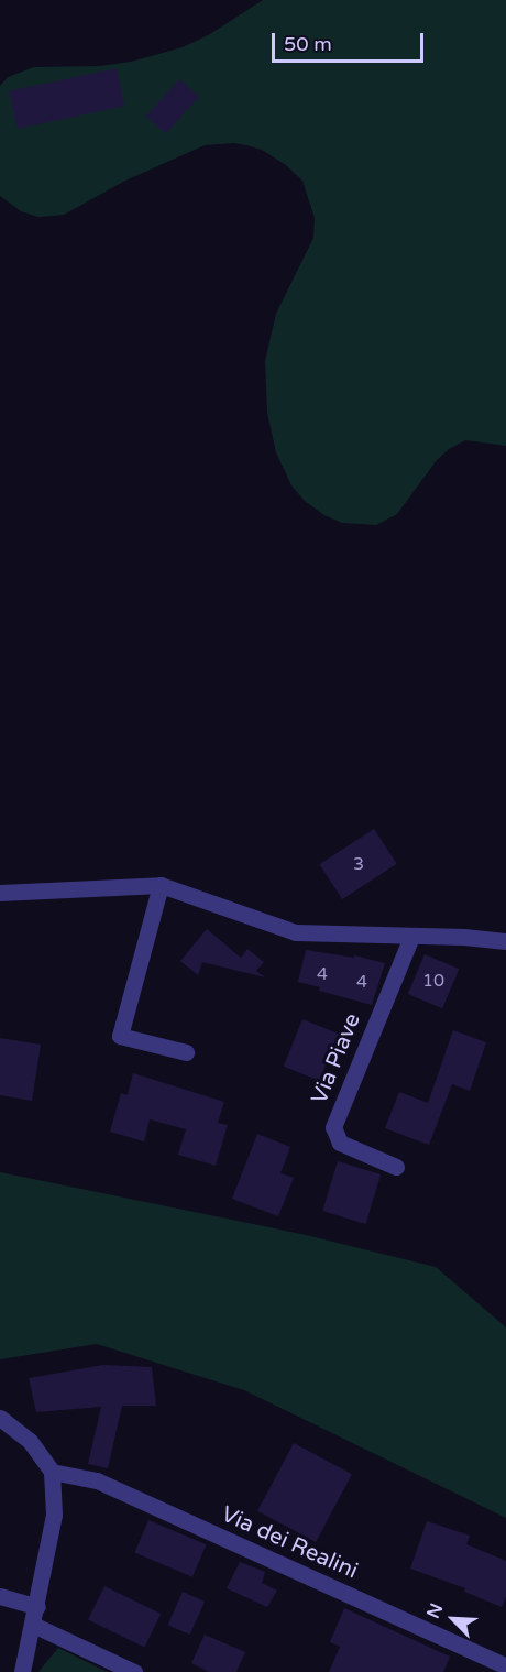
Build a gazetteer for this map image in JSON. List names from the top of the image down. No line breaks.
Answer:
{"streets":{"street":["Via Piave","Via dei Realini"]},"house_numbers":["3","4","10","4"],"scale_bar":"50 m","north":"top left"}
